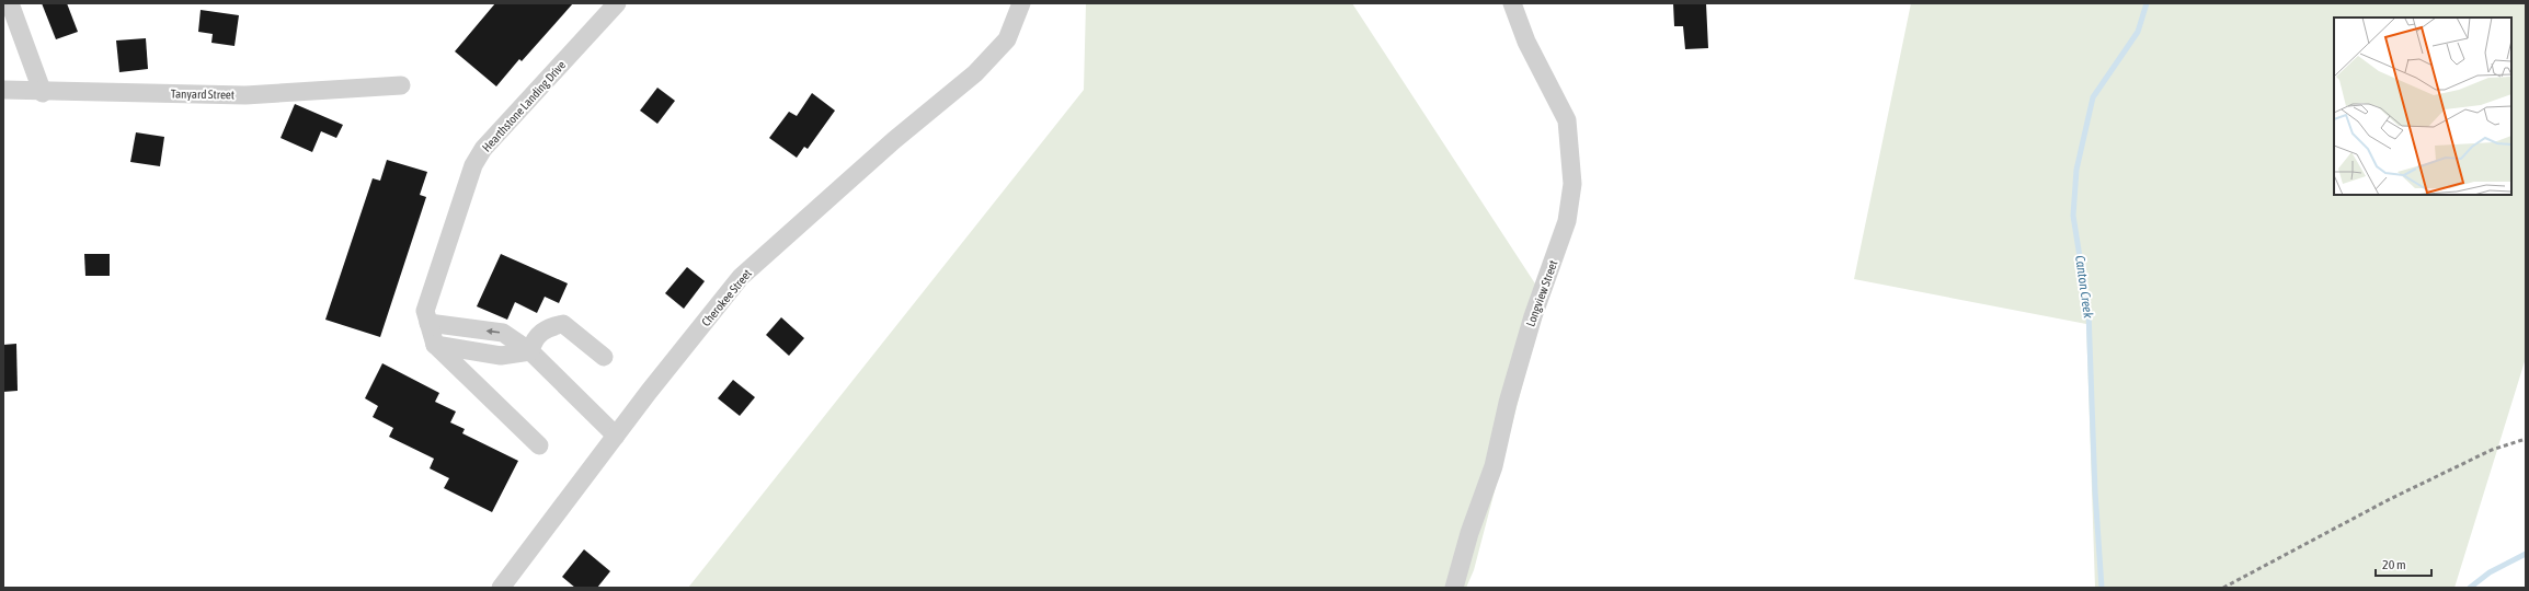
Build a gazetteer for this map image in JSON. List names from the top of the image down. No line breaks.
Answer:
{"streets":{"street":["Tanyard Street","Hearthstone Landing Drive","Longview Street","Cherokee Street"]},"water":["Canton Creek"],"scale_bar":"20 m"}
